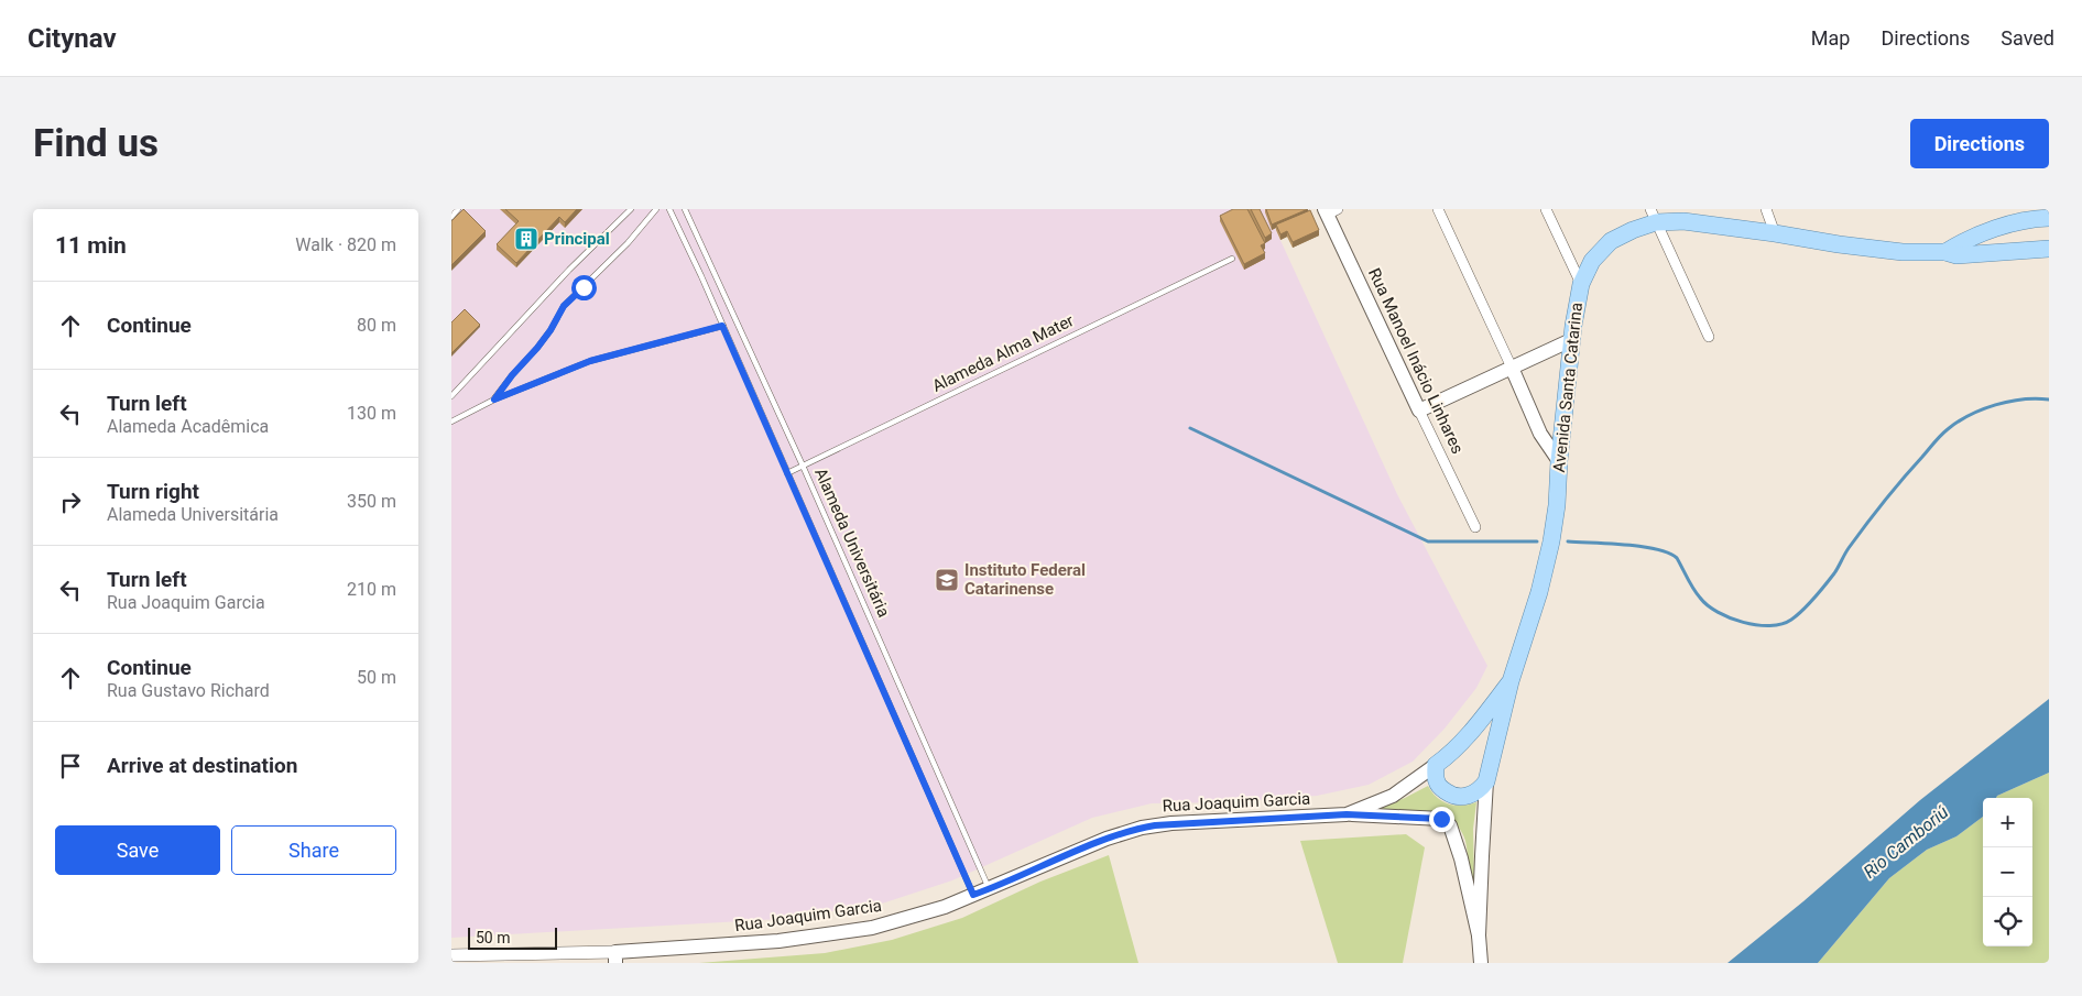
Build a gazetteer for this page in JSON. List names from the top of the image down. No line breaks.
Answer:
{"streets":{"main road":["Rua Manoel Inácio Linhares","Avenida Santa Catarina","Rua Joaquim Garcia"],"lane":["Alameda Alma Mater","Alameda Universitária"]},"crossings":[["Alameda Alma Mater","Alameda Universitária"],["Avenida Santa Catarina","Rua Joaquim Garcia"],["Alameda Universitária","Rua Joaquim Garcia"]],"water":["Rio Camboriú"],"places":{"building":["Principal"],"school or university":["Instituto Federal Catarinense"]},"scale_bar":"50 m","page":{"header":"Citynav","nav":["Map","Directions","Saved"],"buttons":["Directions",["Save","Share"]],"title":"Find us","heading":["11 min","Walk · 820 m"],"list":[["Continue","80 m"],["Turn left","Alameda Acadêmica","130 m"],["Turn right","Alameda Universitária","350 m"],["Turn left","Rua Joaquim Garcia","210 m"],["Continue","Rua Gustavo Richard","50 m"],"Arrive at destination"],"map_buttons":["+","−"],"scale":"50 m"}}
